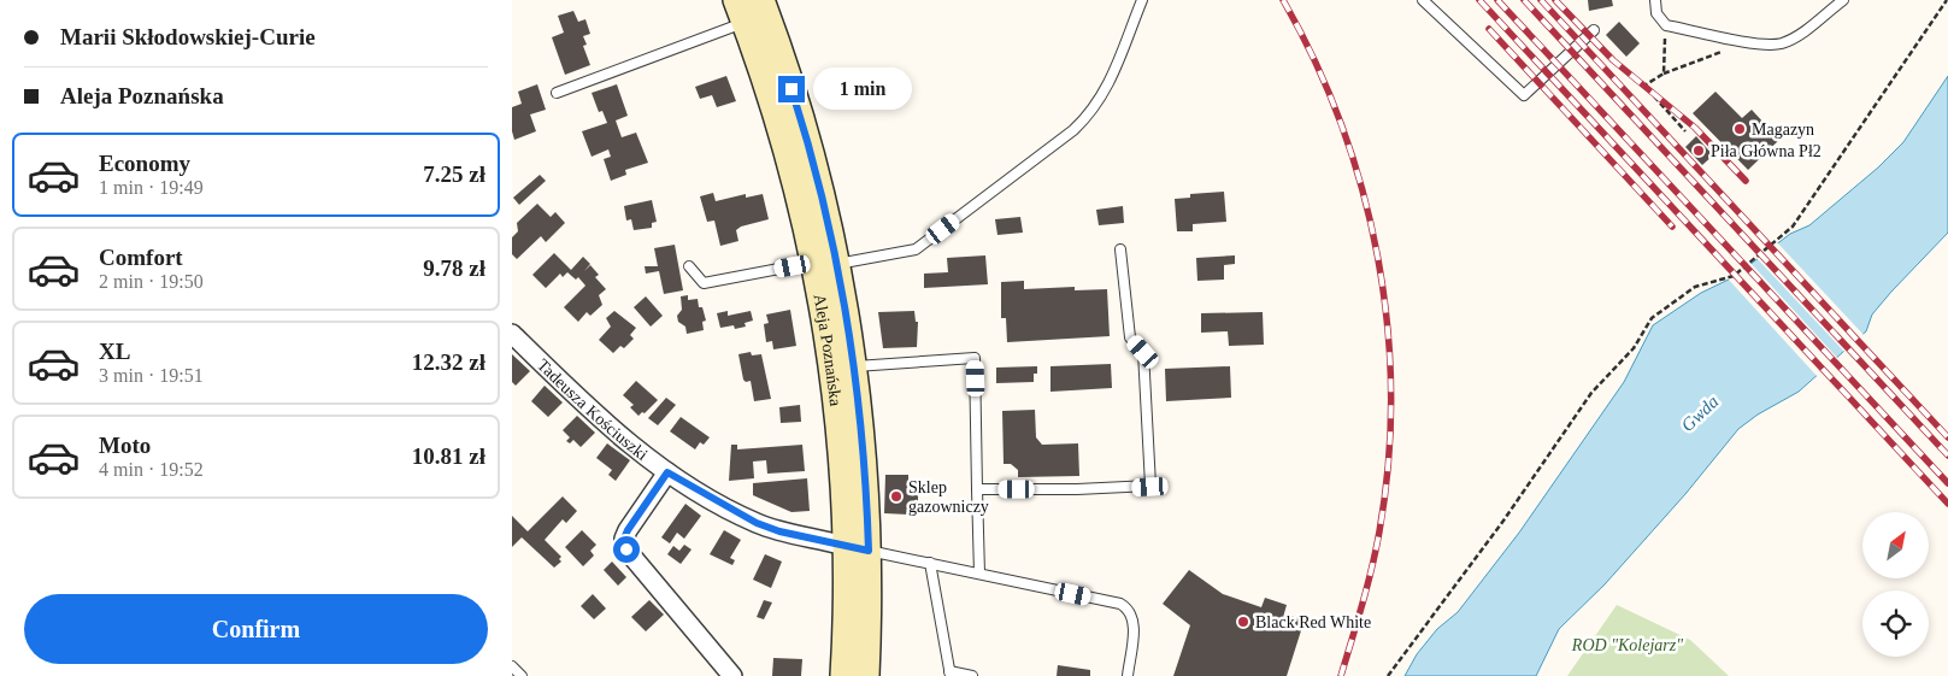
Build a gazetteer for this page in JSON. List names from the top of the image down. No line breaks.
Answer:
{"streets":{"main road":["Aleja Poznańska"],"street":["Tadeusza Kościuszki"]},"crossings":[["Aleja Poznańska","Tadeusza Kościuszki"]],"water":["Gwda"],"parks":["ROD \"Kolejarz\""],"places":["Magazyn","Piła Główna Pł2","Sklep gazowniczy","Black Red White"],"north":"top right","page":{"banner":["Marii Skłodowskiej-Curie","Aleja Poznańska"],"bubble":"1 min","list":[{"name":"Economy","note":"1 min · 19:49","value":"7.25 zł"},{"name":"Comfort","note":"2 min · 19:50","value":"9.78 zł"},{"name":"XL","note":"3 min · 19:51","value":"12.32 zł"},{"name":"Moto","note":"4 min · 19:52","value":"10.81 zł"}],"buttons":"Confirm"}}
